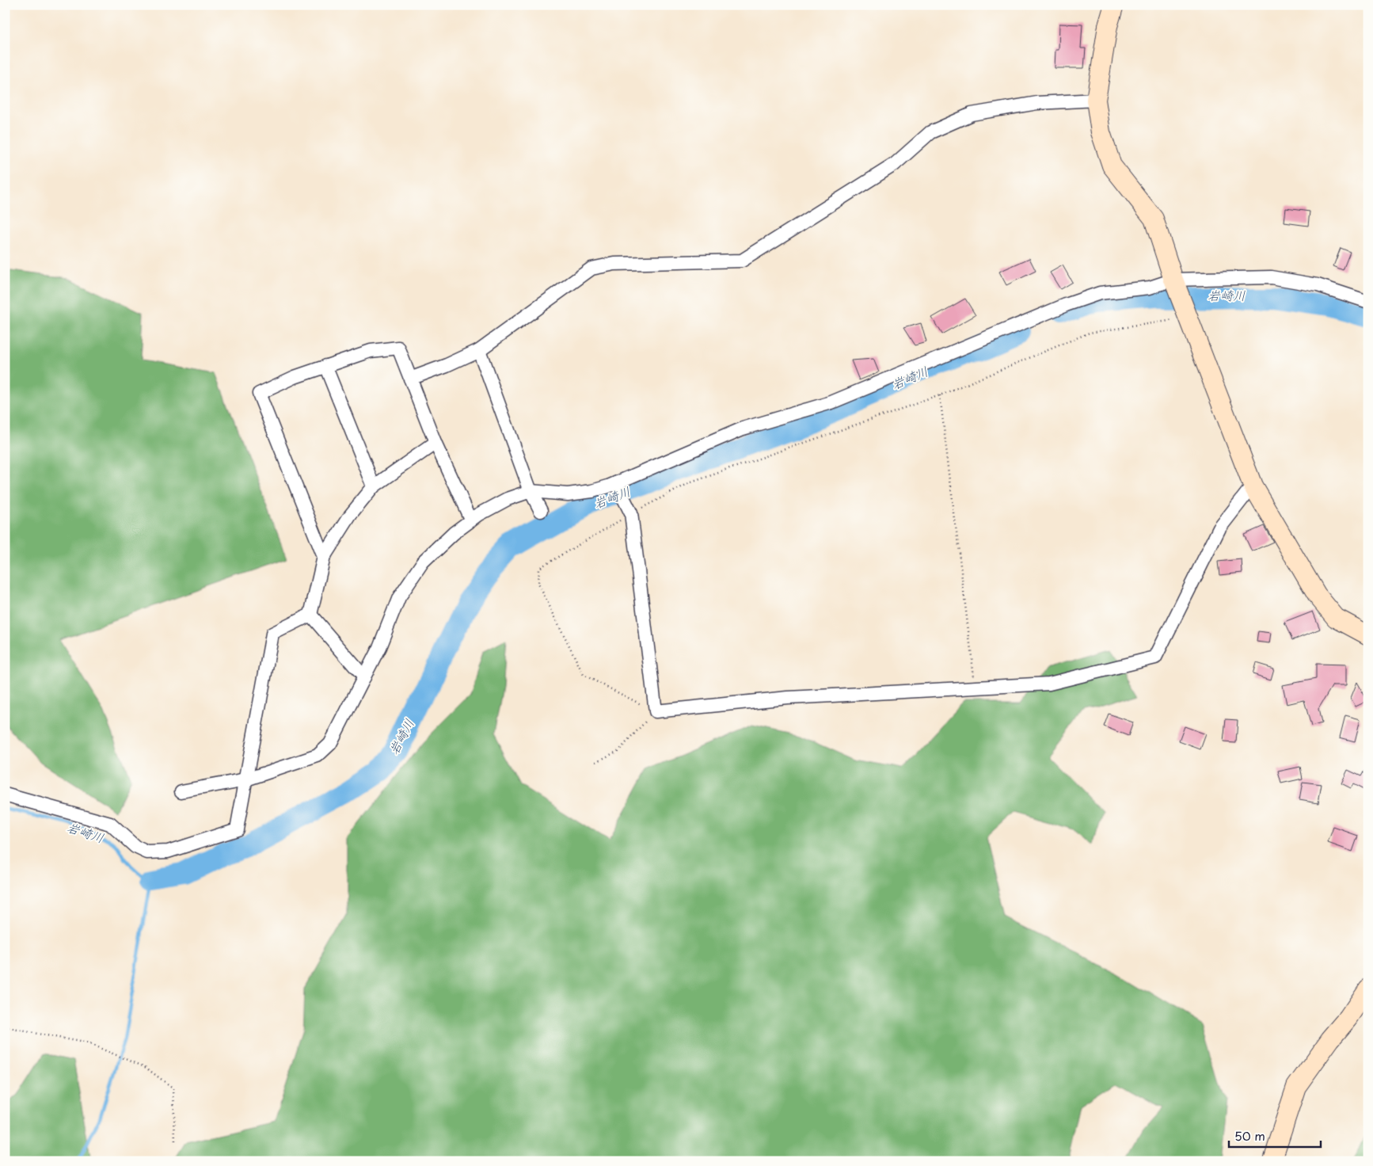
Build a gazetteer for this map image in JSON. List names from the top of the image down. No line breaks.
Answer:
{"water":["岩崎川"],"scale_bar":"50 m"}
